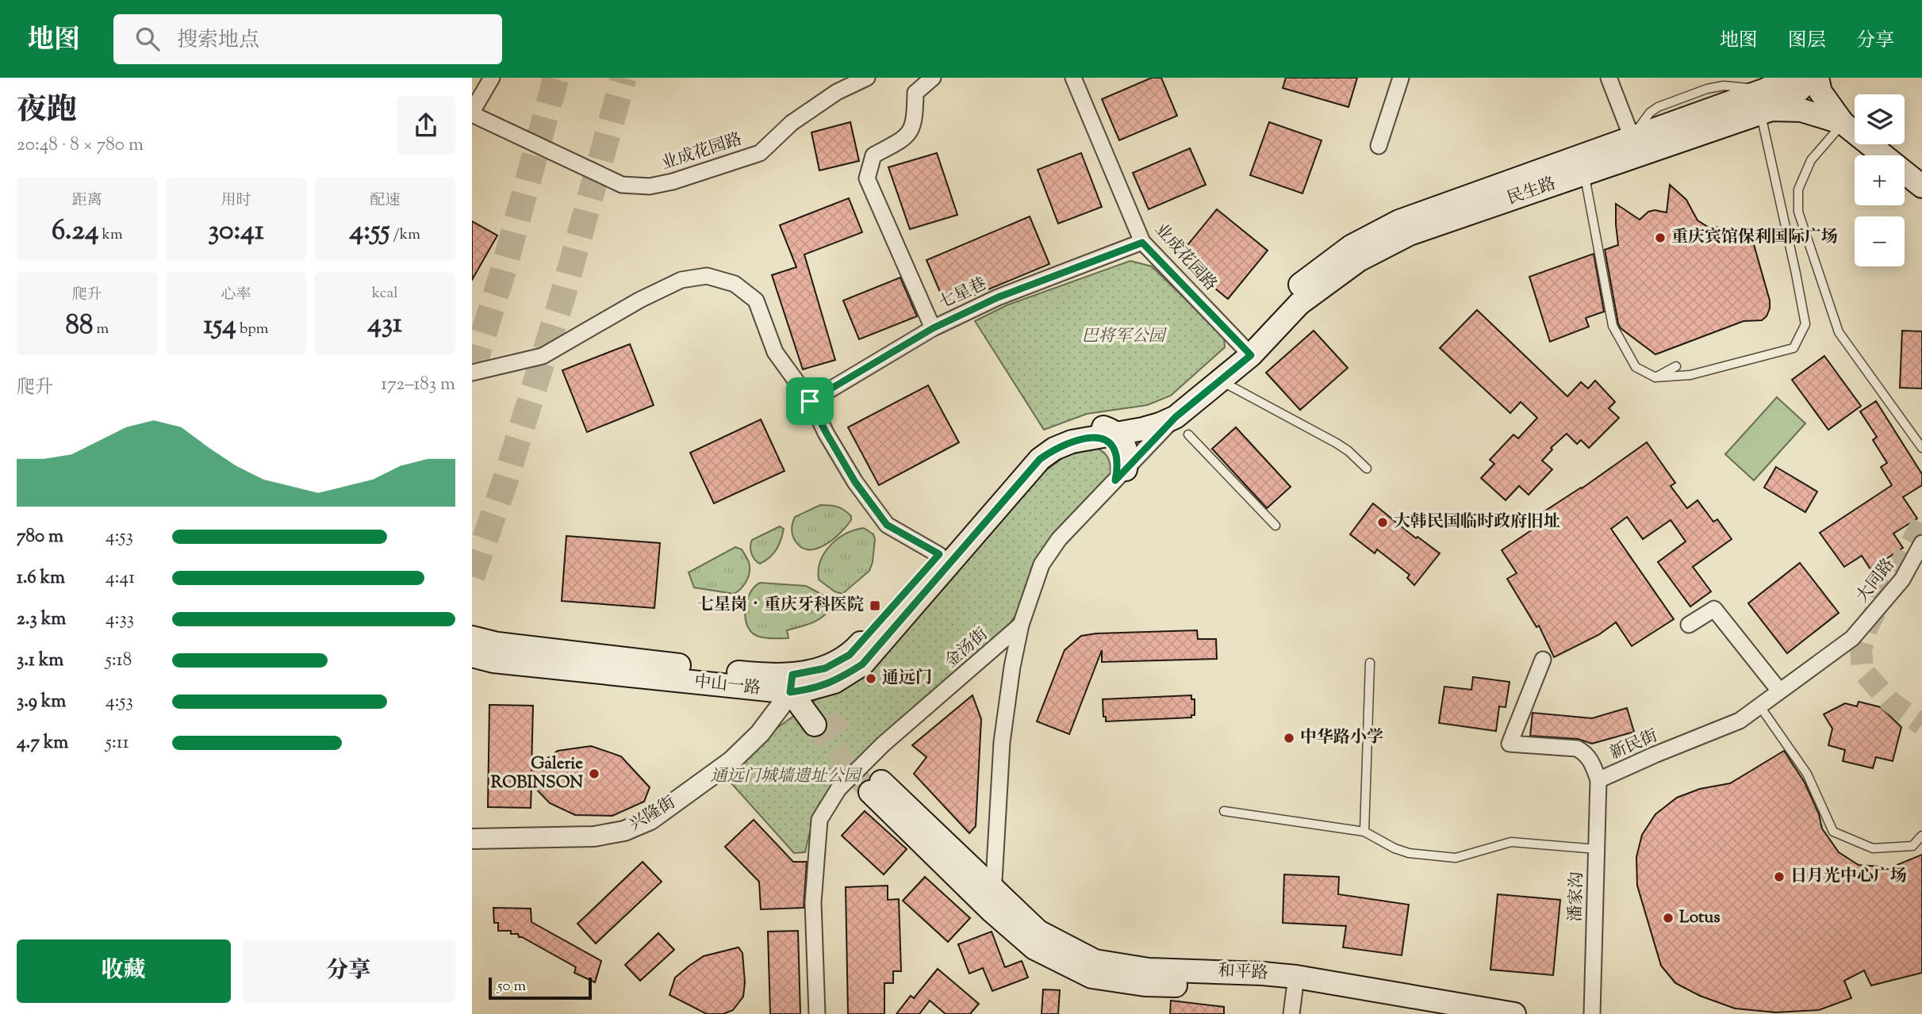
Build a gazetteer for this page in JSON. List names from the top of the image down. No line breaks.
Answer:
{"streets":{"main road":["民生路","中山一路","和平路"],"street":["业成花园路","七星巷","大同路","金汤街","新民街","兴隆街","潘家沟"]},"crossings":[["业成花园路","民生路"],["业成花园路","七星巷"],["民生路","金汤街"],["民生路","中山一路"],["大同路","新民街"],["金汤街","中山一路"],["中山一路","兴隆街"],["新民街","潘家沟"]],"parks":["巴将军公园","通远门城墙遗址公园"],"places":{"other":["重庆宾馆保利国际广场","大韩民国临时政府旧址","通远门","中华路小学","Galerie ROBINSON","日月光中心广场","Lotus"],"transit":["七星岗‧重庆牙科医院"]},"scale_bar":"50 m","page":{"header":"地图","search":"搜索地点","nav":["地图","图层","分享"],"heading":["夜跑","20:48 · 8 × 780 m"],"map_buttons":["+","−"],"stats":[["距离","6.24 km"],["用时","30:41"],["配速","4:55 /km"],["爬升","88 m"],["心率","154 bpm"],["kcal","431"]],"chart":["爬升","172–183 m"],"list":[{"name":"780 m","note":"4:53"},{"name":"1.6 km","note":"4:41"},{"name":"2.3 km","note":"4:33"},{"name":"3.1 km","note":"5:18"},{"name":"3.9 km","note":"4:53"},{"name":"4.7 km","note":"5:11"}],"buttons":["收藏","分享"],"scale":"50 m"}}
